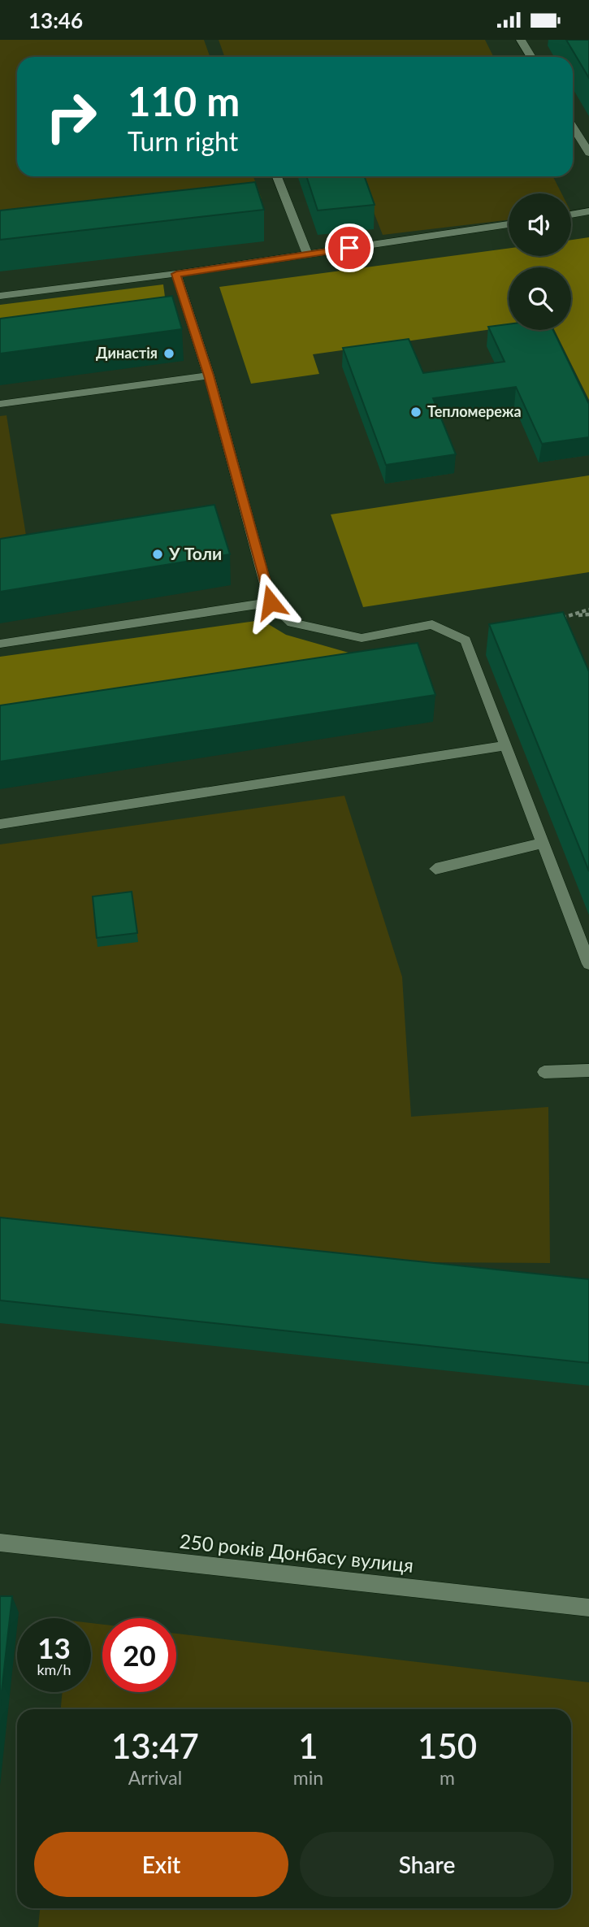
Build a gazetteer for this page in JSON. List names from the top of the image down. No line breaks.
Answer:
{"streets":{"street":["250 років Донбасу вулиця"]},"places":["Династія","Тепломережа","У Толи"],"page":{"status":"13:46","turn":["110 m","Turn right"],"speed":"13 km/h","limit":"20","eta":["13:47","Arrival","1","min","150","m"],"buttons":["Exit","Share"]}}
